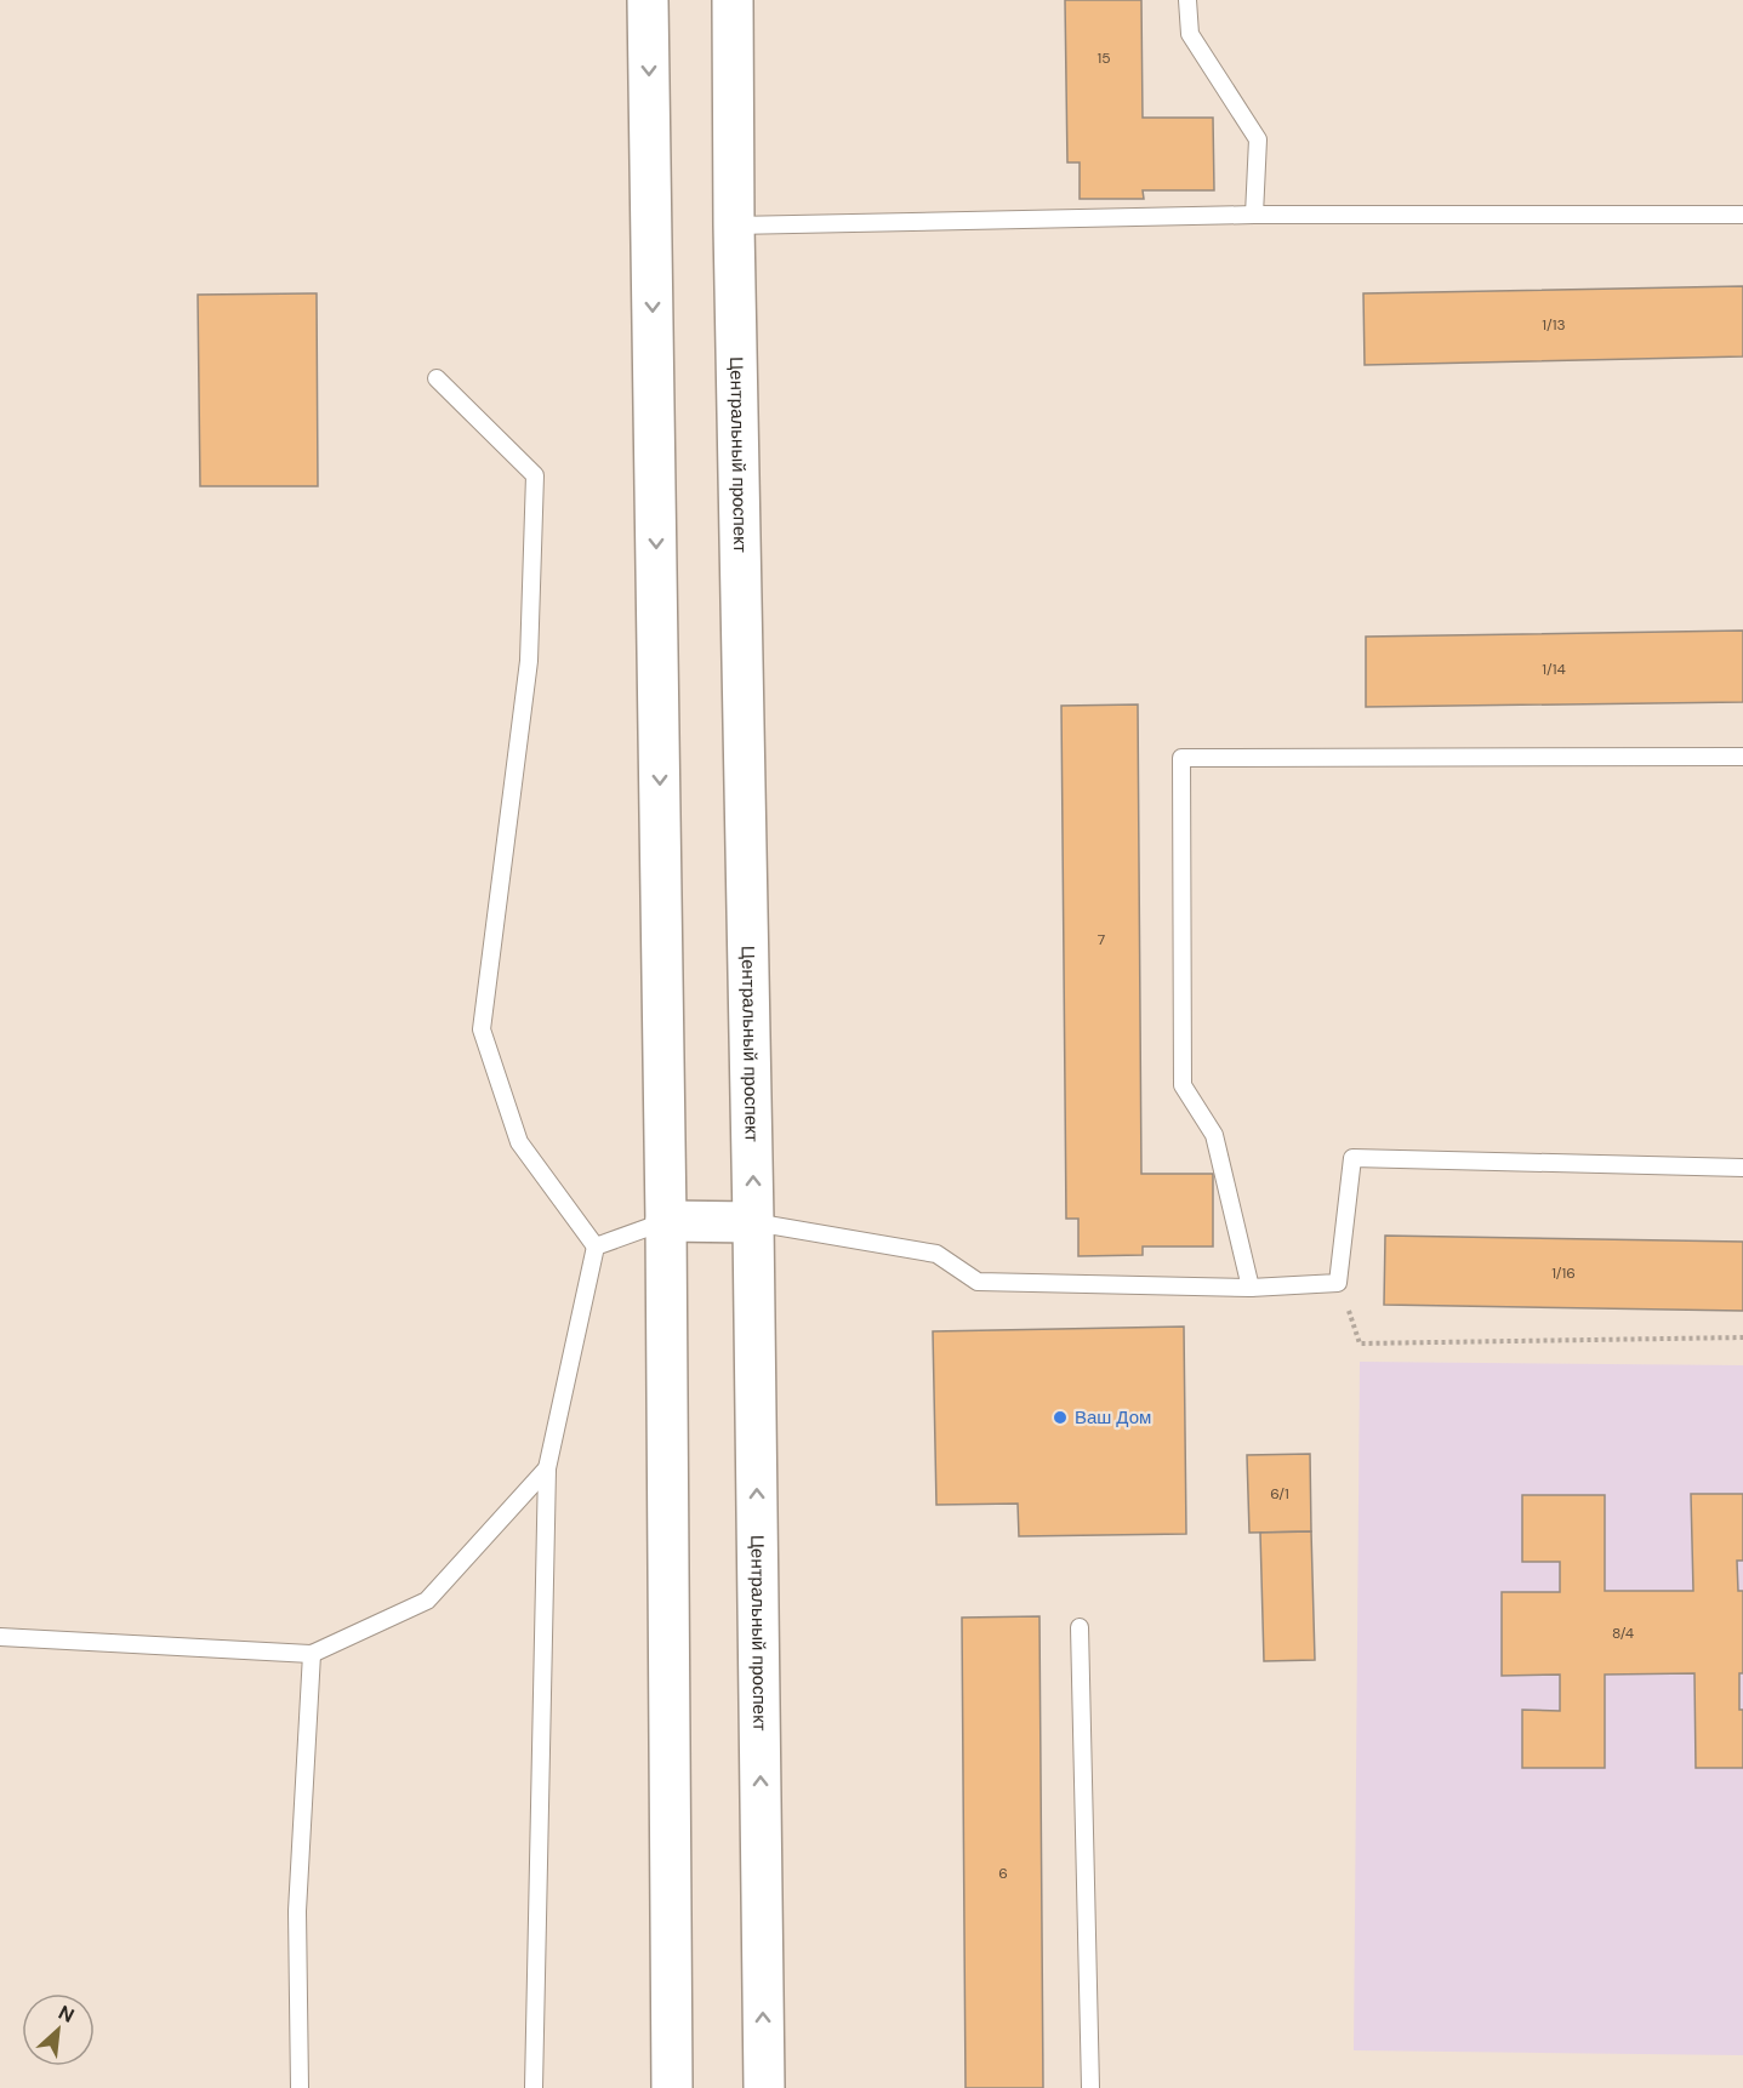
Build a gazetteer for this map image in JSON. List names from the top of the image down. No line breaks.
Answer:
{"streets":{"main road":["Центральный проспект"]},"places":["Ваш Дом"],"house_numbers":["15","1/13","1/14","7","1/16","6/1","8/4","6"],"north":"top right"}
